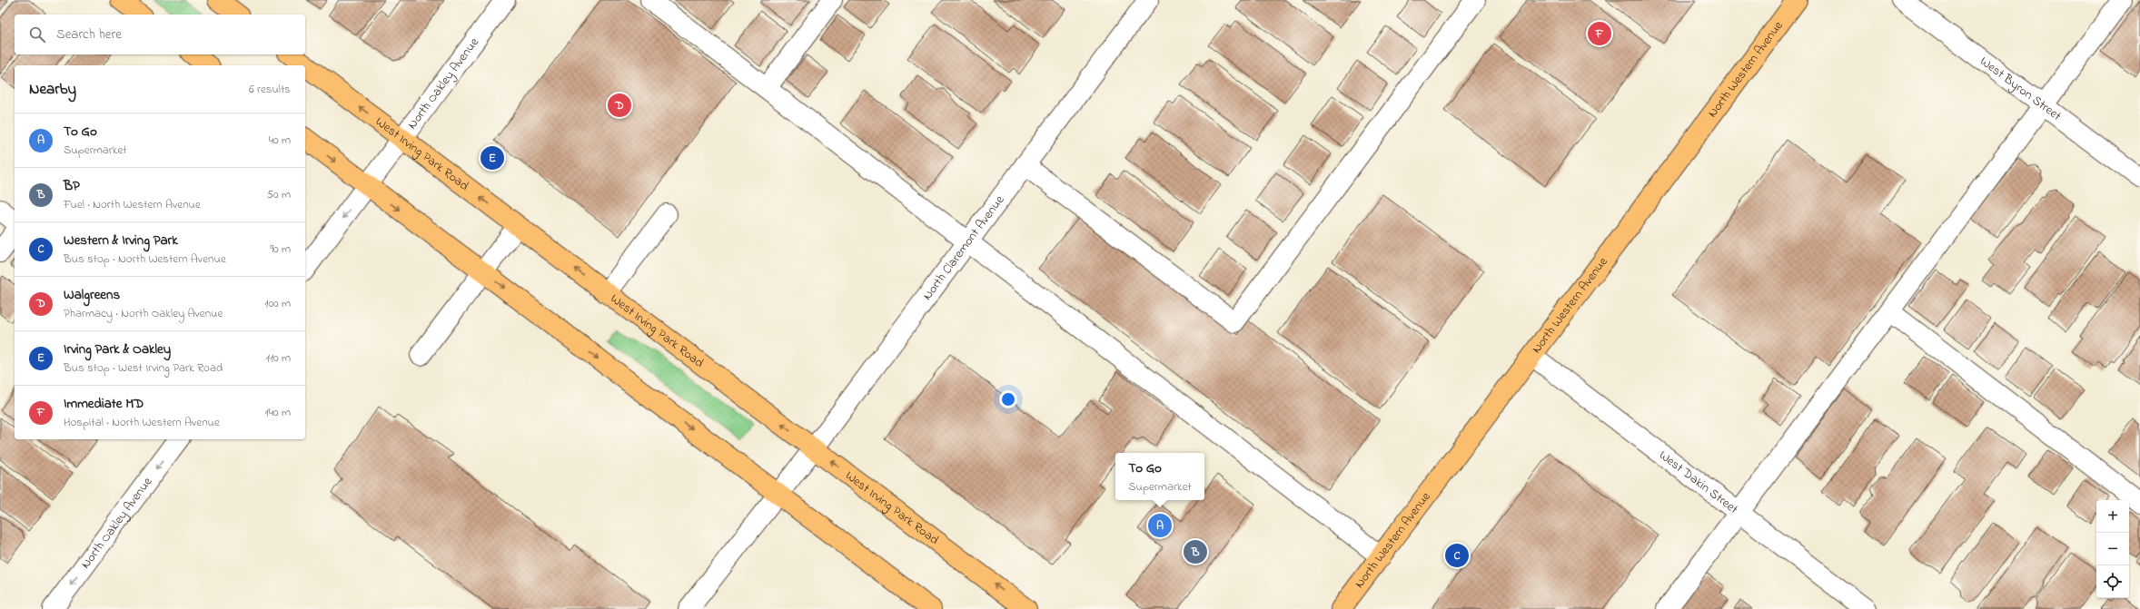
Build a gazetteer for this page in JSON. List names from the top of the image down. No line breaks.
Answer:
{"streets":{"main road":["North Western Avenue","West Irving Park Road"],"street":["North Oakley Avenue","West Byron Street","North Claremont Avenue","West Dakin Street"]},"crossings":[["North Western Avenue","West Dakin Street"],["North Oakley Avenue","West Irving Park Road"],["West Irving Park Road","North Claremont Avenue"]],"page":{"search":"Search here","pins":["F","D","E","A","B","C"],"heading":["Nearby","6 results"],"list":[{"mark":"A","name":"To Go","note":"Supermarket","value":"40 m"},{"mark":"B","name":"BP","note":"Fuel · North Western Avenue","value":"50 m"},{"mark":"C","name":"Western & Irving Park","note":"Bus stop · North Western Avenue","value":"90 m"},{"mark":"D","name":"Walgreens","note":"Pharmacy · North Oakley Avenue","value":"100 m"},{"mark":"E","name":"Irving Park & Oakley","note":"Bus stop · West Irving Park Road","value":"110 m"},{"mark":"F","name":"Immediate MD","note":"Hospital · North Western Avenue","value":"140 m"}],"popup":["To Go","Supermarket"],"map_buttons":["+","−"]}}
